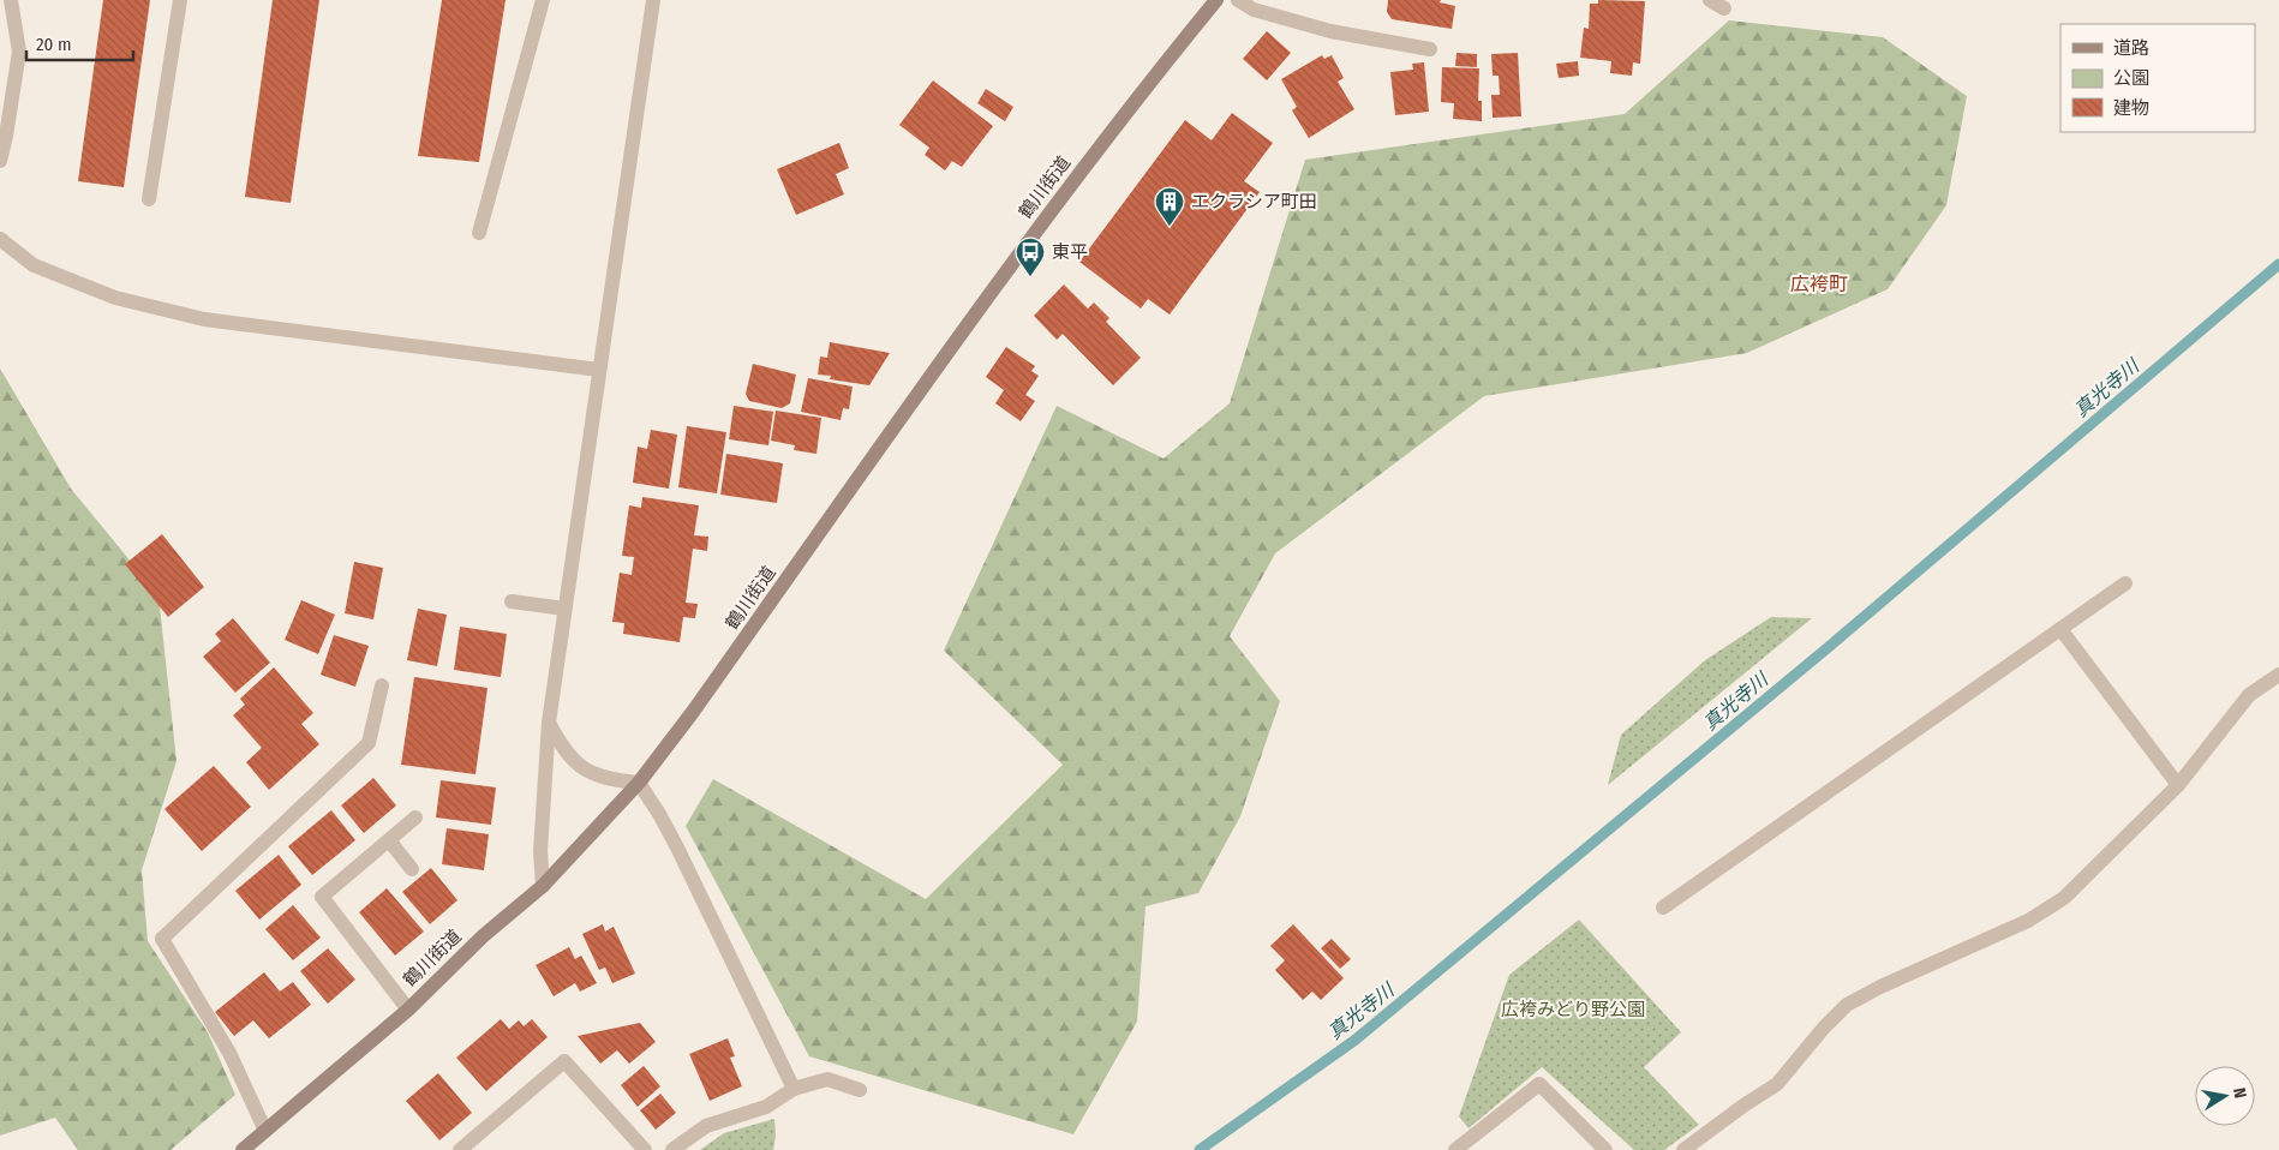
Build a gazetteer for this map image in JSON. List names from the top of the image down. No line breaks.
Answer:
{"streets":{"main road":["鶴川街道"]},"districts":["広袴町"],"water":["真光寺川"],"parks":["広袴みどり野公園"],"places":{"building":["エクラシア町田"],"bus stop":["東平"]},"legend":["道路","公園","建物"],"scale_bar":"20 m","north":"right"}
